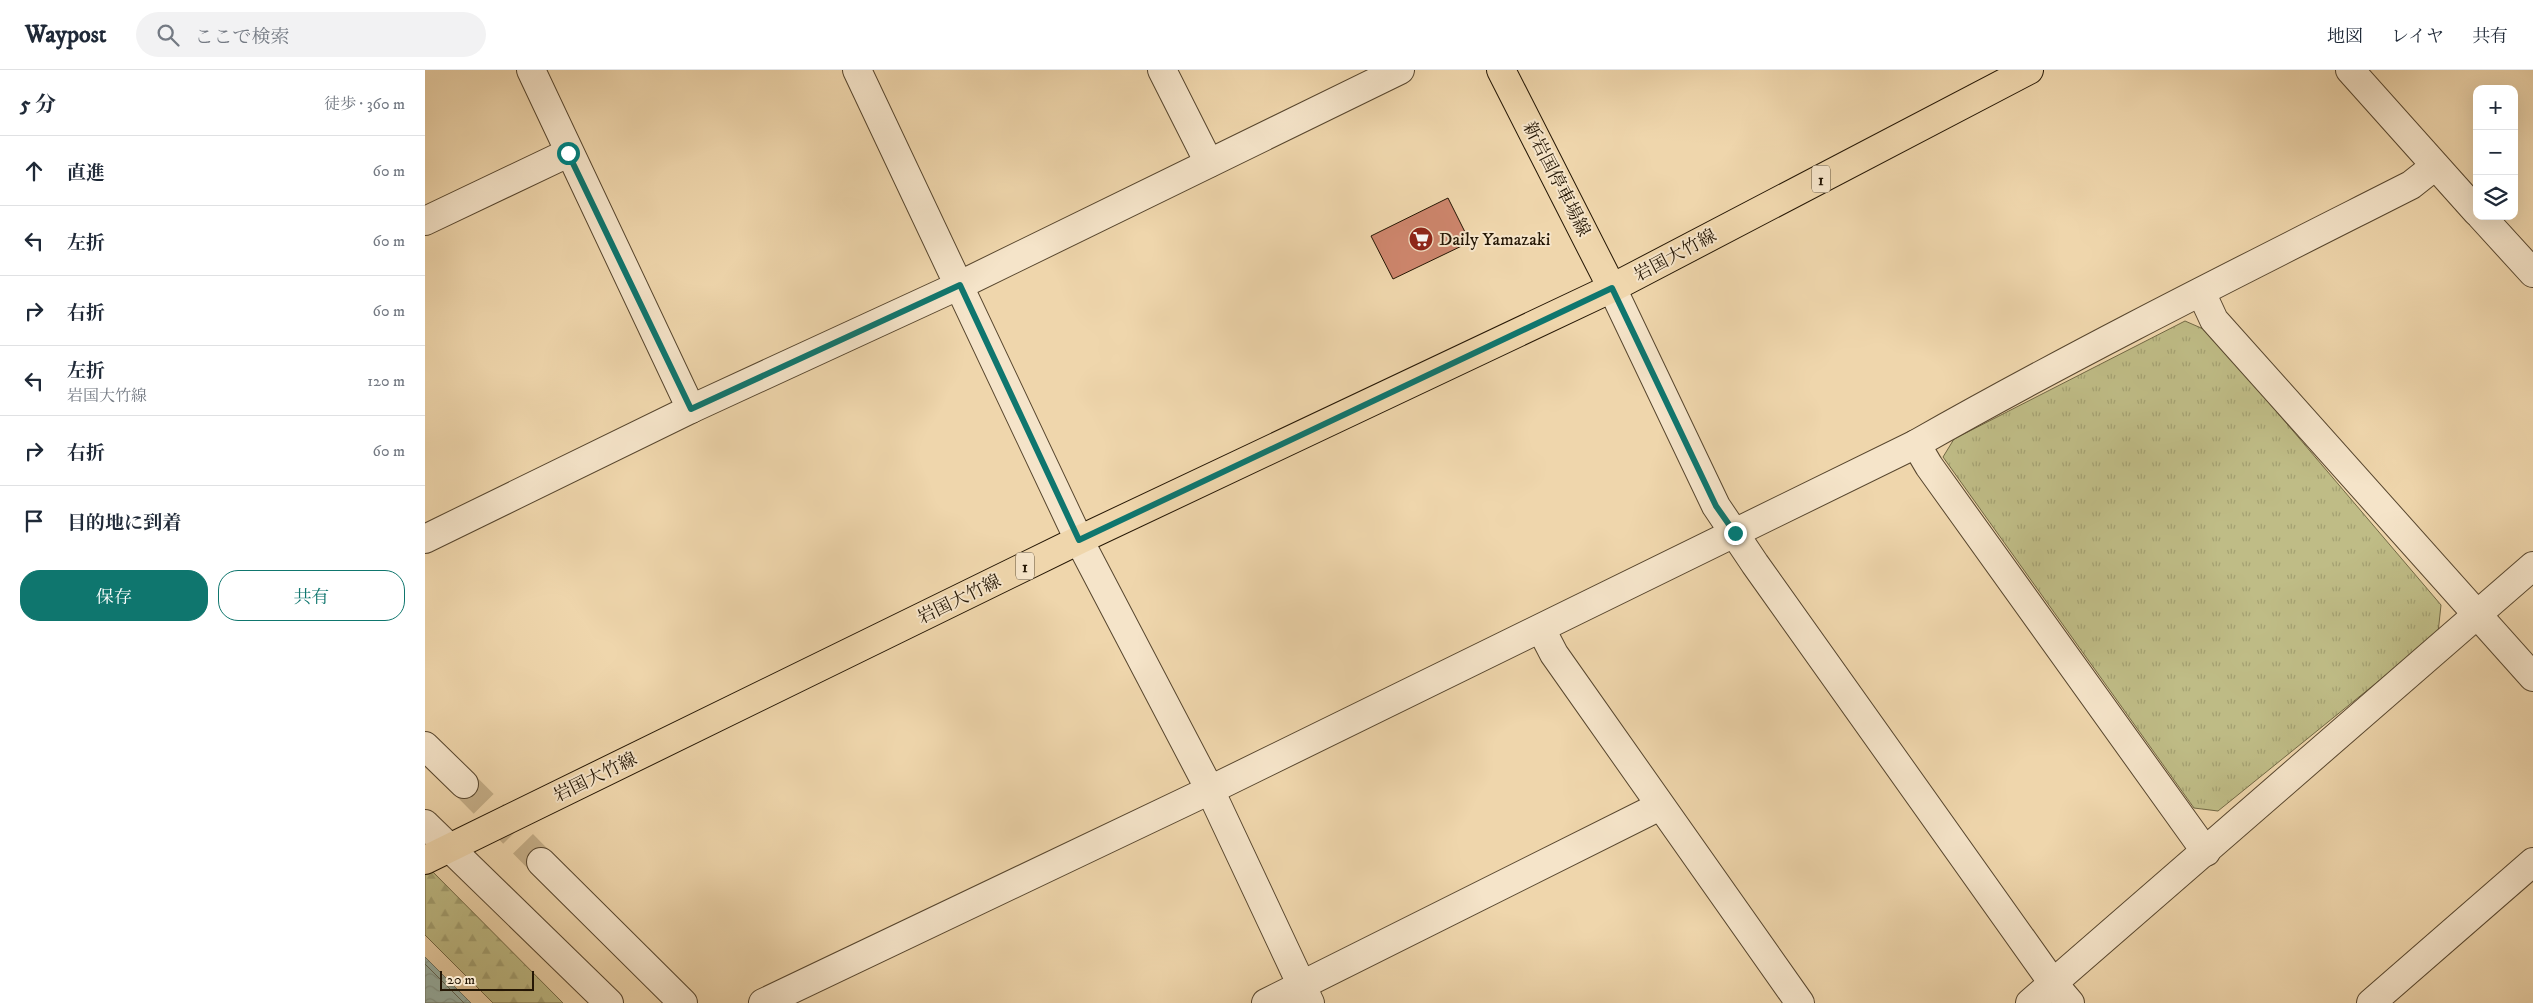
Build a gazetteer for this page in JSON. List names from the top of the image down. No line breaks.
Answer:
{"streets":{"main road":["新岩国停車場線","1","岩国大竹線"]},"crossings":[["新岩国停車場線","岩国大竹線"]],"places":{"supermarket":["Daily Yamazaki"]},"scale_bar":"20 m","page":{"header":"Waypost","search":"ここで検索","nav":["地図","レイヤ","共有"],"heading":["5 分","徒歩 · 360 m"],"map_buttons":["+","−"],"list":[["直進","60 m"],["左折","60 m"],["右折","60 m"],["左折","岩国大竹線","120 m"],["右折","60 m"],"目的地に到着"],"buttons":["保存","共有"],"scale":"20 m"}}
